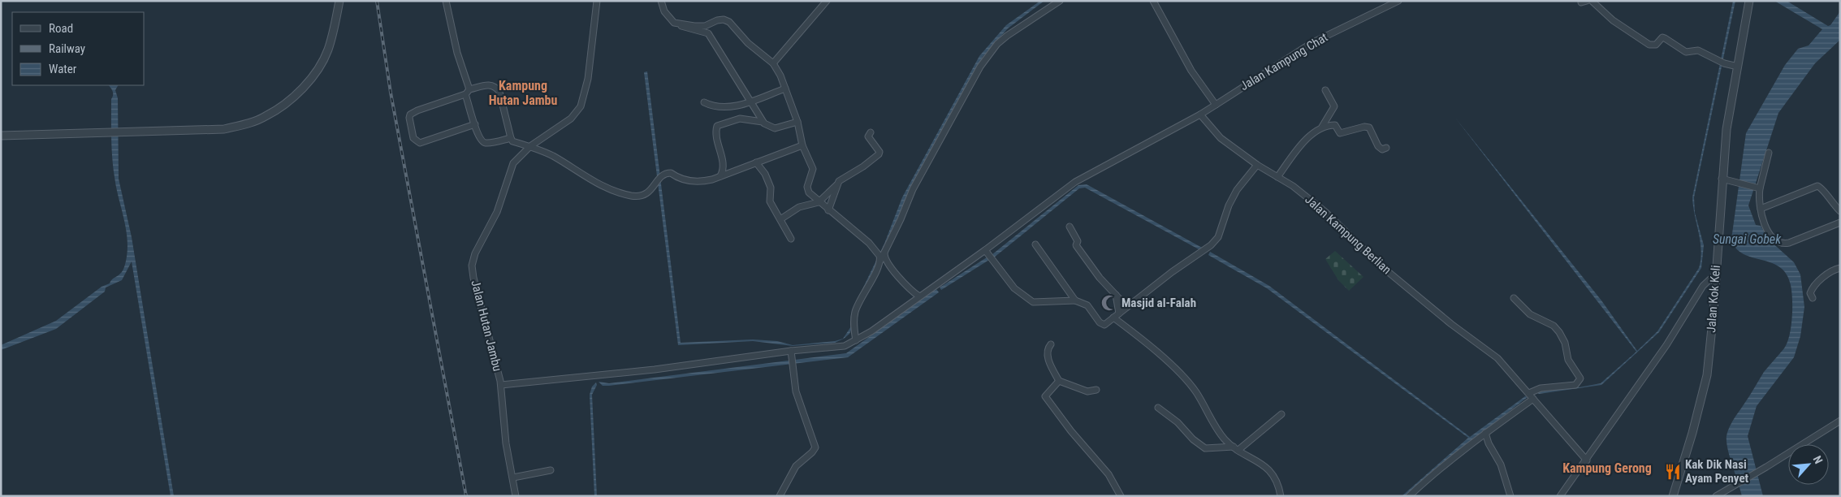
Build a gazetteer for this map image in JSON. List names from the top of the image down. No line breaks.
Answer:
{"streets":{"street":["Jalan Kampung Chat","Jalan Kampung Berlian","Jalan Kok Keli","Jalan Hutan Jambu"]},"districts":["Kampung Hutan Jambu","Kampung Gerong"],"water":["Sungai Gobek"],"places":{"mosque":["Masjid al-Falah"],"restaurant":["Kak Dik Nasi Ayam Penyet"]},"legend":["Road","Railway","Water"],"north":"top right"}
